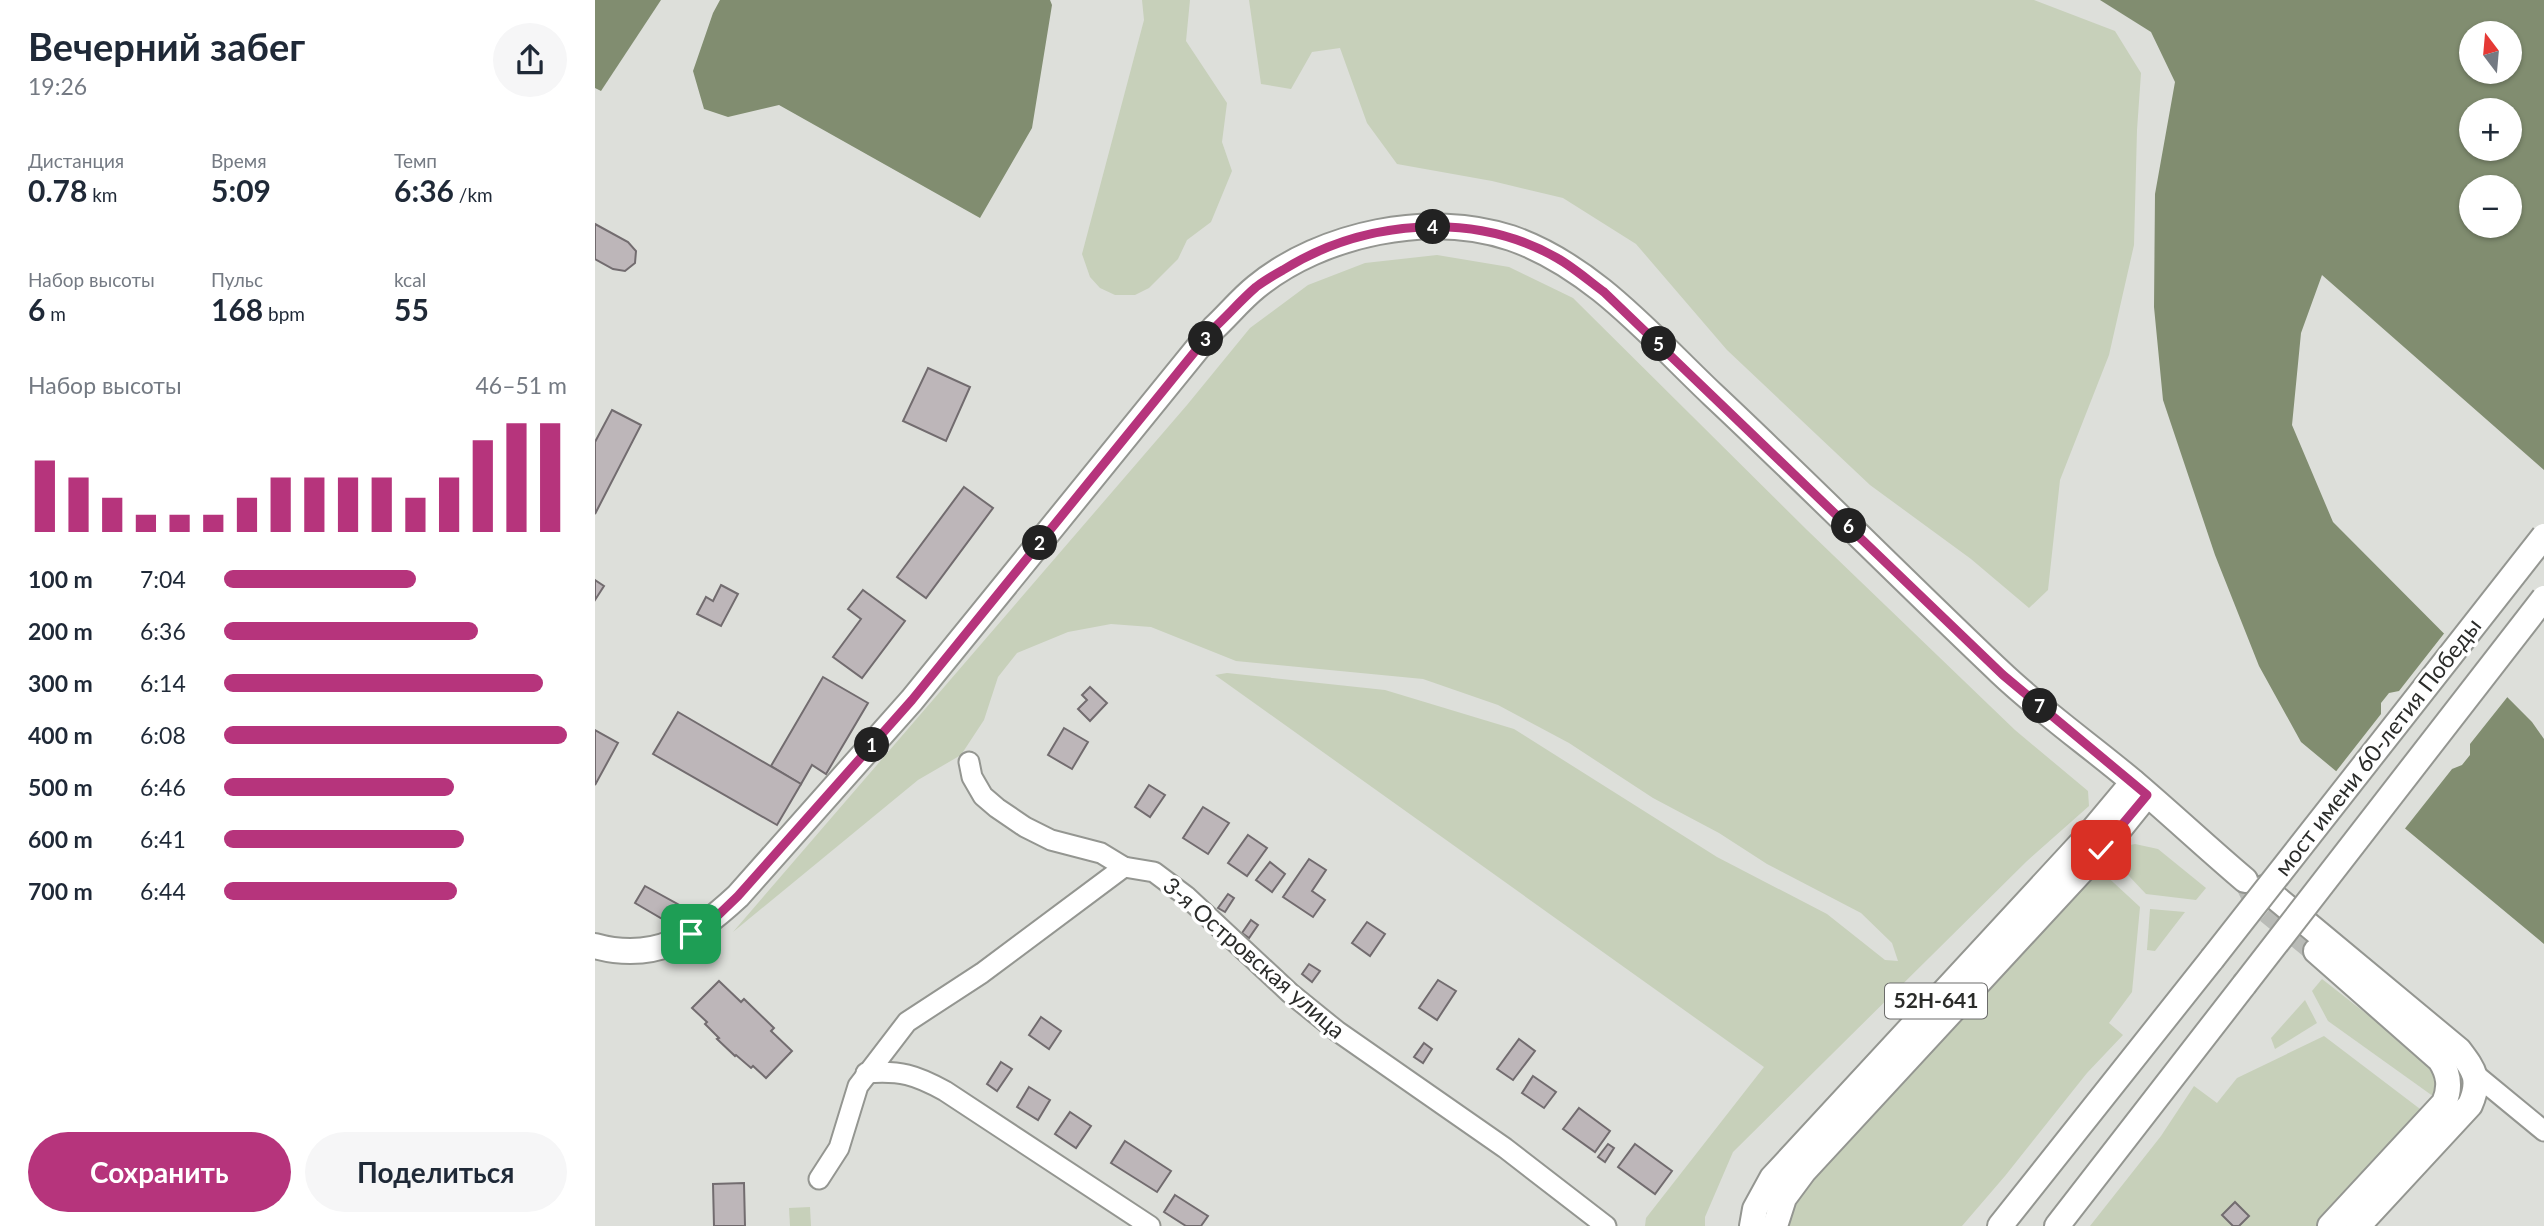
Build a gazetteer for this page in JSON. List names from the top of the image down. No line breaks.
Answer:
{"streets":{"main road":["мост имени 60-летия Победы","52Н-641"],"street":["3-я Островская улица"]},"north":"top","page":{"heading":["Вечерний забег","19:26"],"map_buttons":["+","−"],"stats":[["Дистанция","0.78 km"],["Время","5:09"],["Темп","6:36 /km"],["Набор высоты","6 m"],["Пульс","168 bpm"],["kcal","55"]],"pins":["4","3","5","6","2","7","1"],"chart":["Набор высоты","46–51 m"],"list":[{"name":"100 m","note":"7:04"},{"name":"200 m","note":"6:36"},{"name":"300 m","note":"6:14"},{"name":"400 m","note":"6:08"},{"name":"500 m","note":"6:46"},{"name":"600 m","note":"6:41"},{"name":"700 m","note":"6:44"}],"buttons":["Сохранить","Поделиться"]}}
